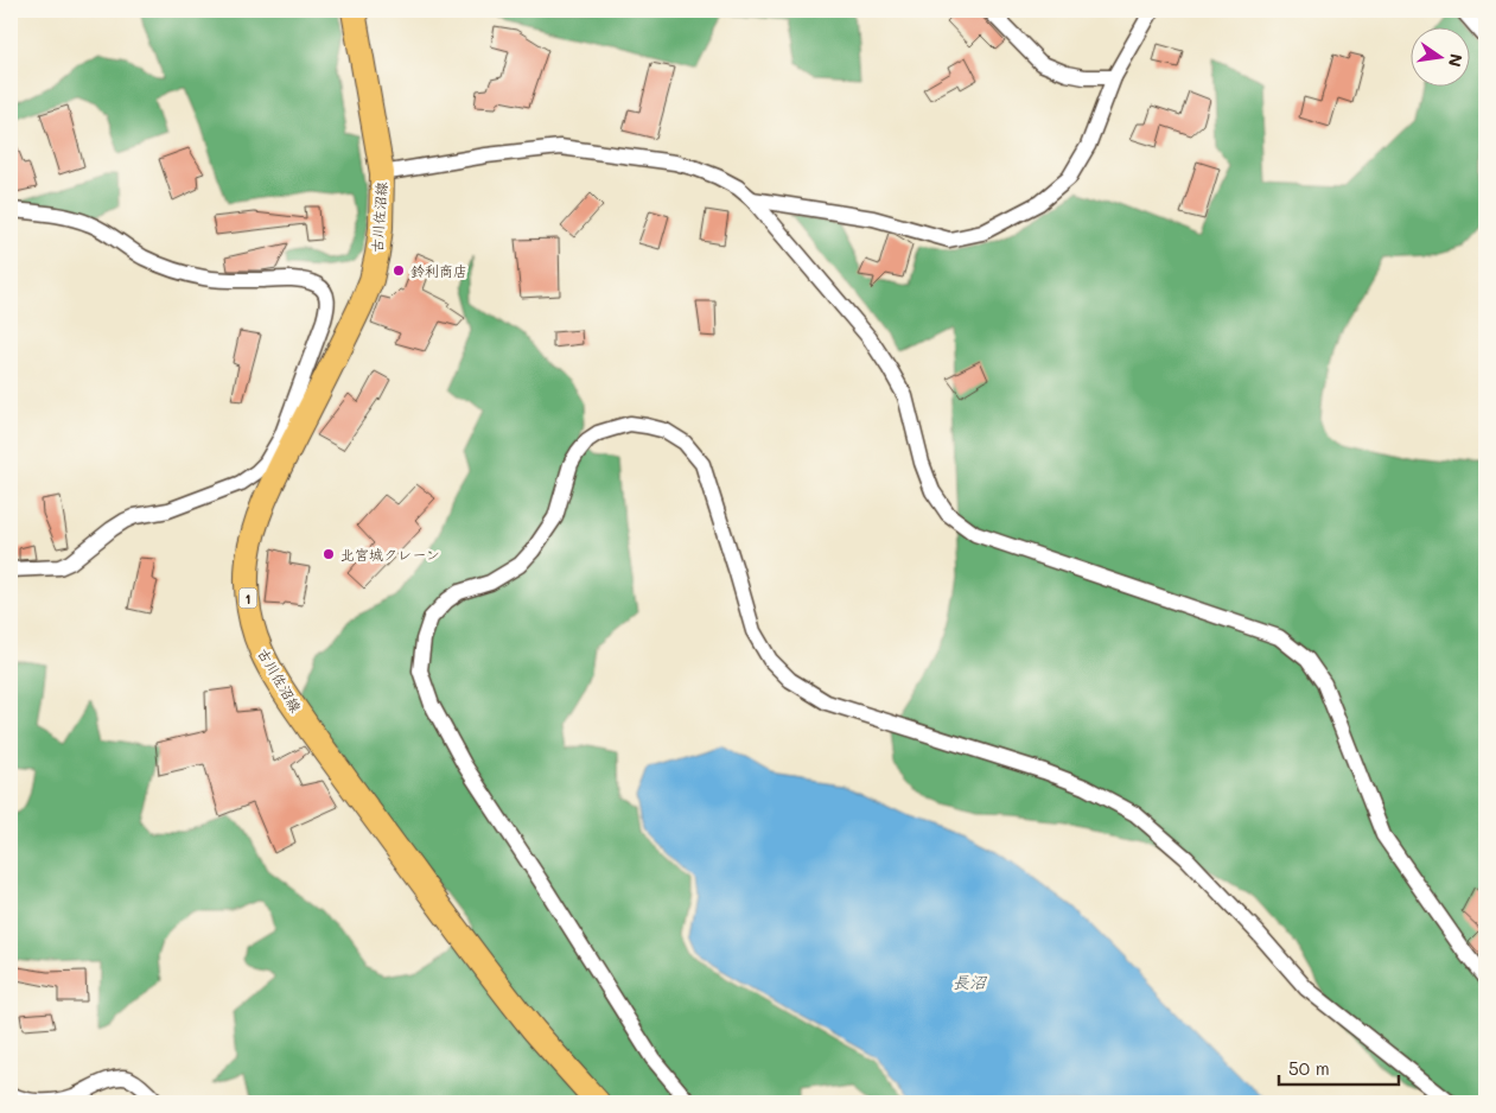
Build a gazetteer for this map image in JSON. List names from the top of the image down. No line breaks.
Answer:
{"streets":{"main road":["古川佐沼線","1"]},"water":["長沼"],"places":["鈴利商店","北宮城クレーン"],"scale_bar":"50 m","north":"right"}
